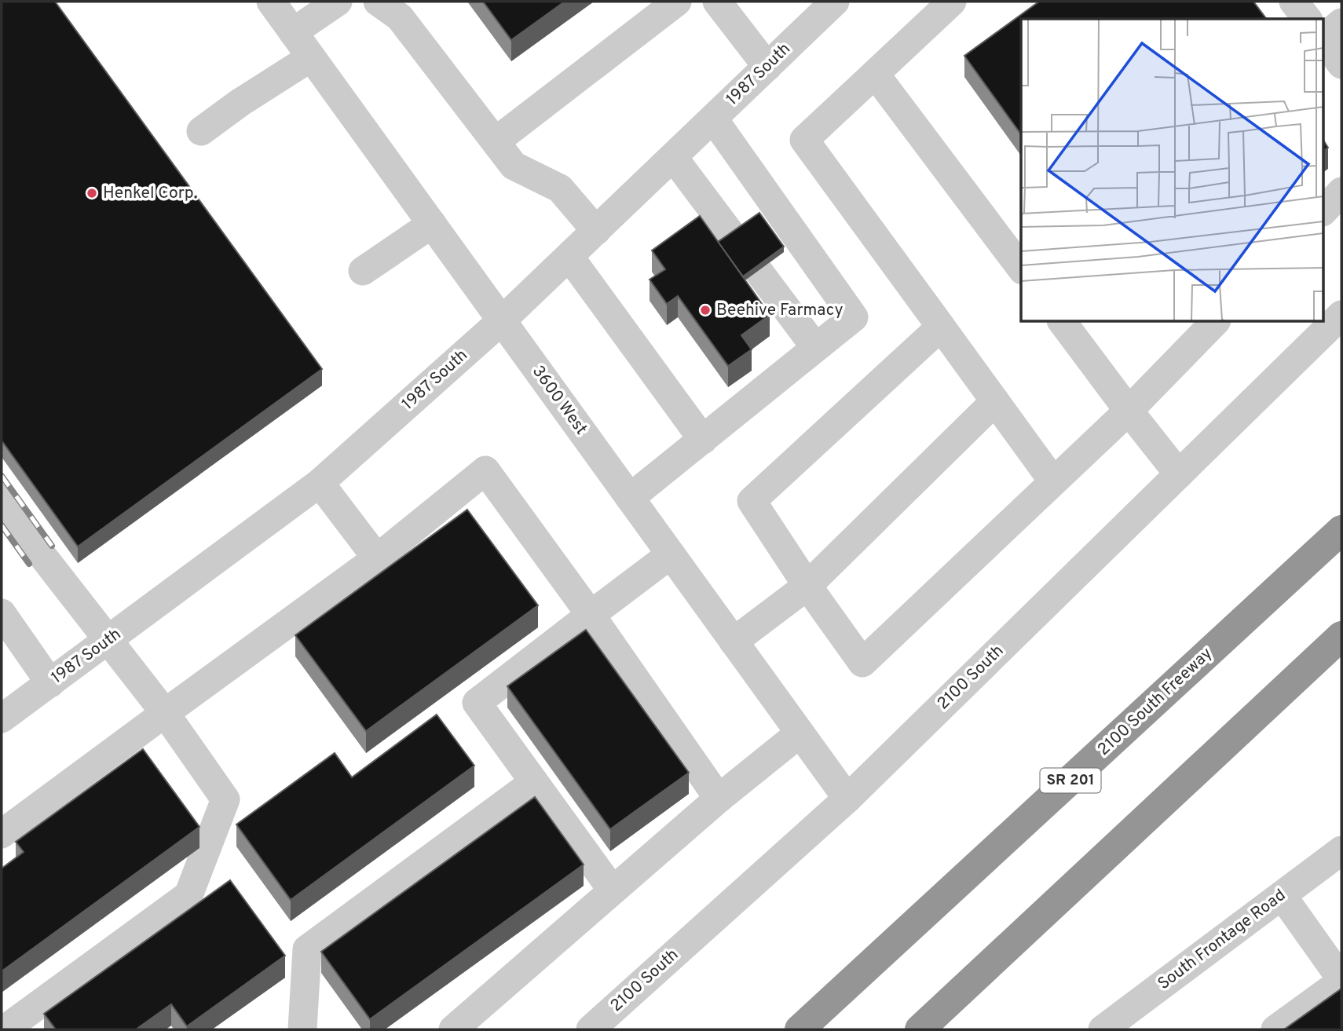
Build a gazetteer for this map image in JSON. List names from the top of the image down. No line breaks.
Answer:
{"streets":{"highway":["2100 South Freeway","SR 201"],"street":["1987 South","3600 West","2100 South","South Frontage Road"]},"crossings":[["1987 South","3600 West"],["3600 West","2100 South"]],"places":["Henkel Corp.","Beehive Farmacy"]}
